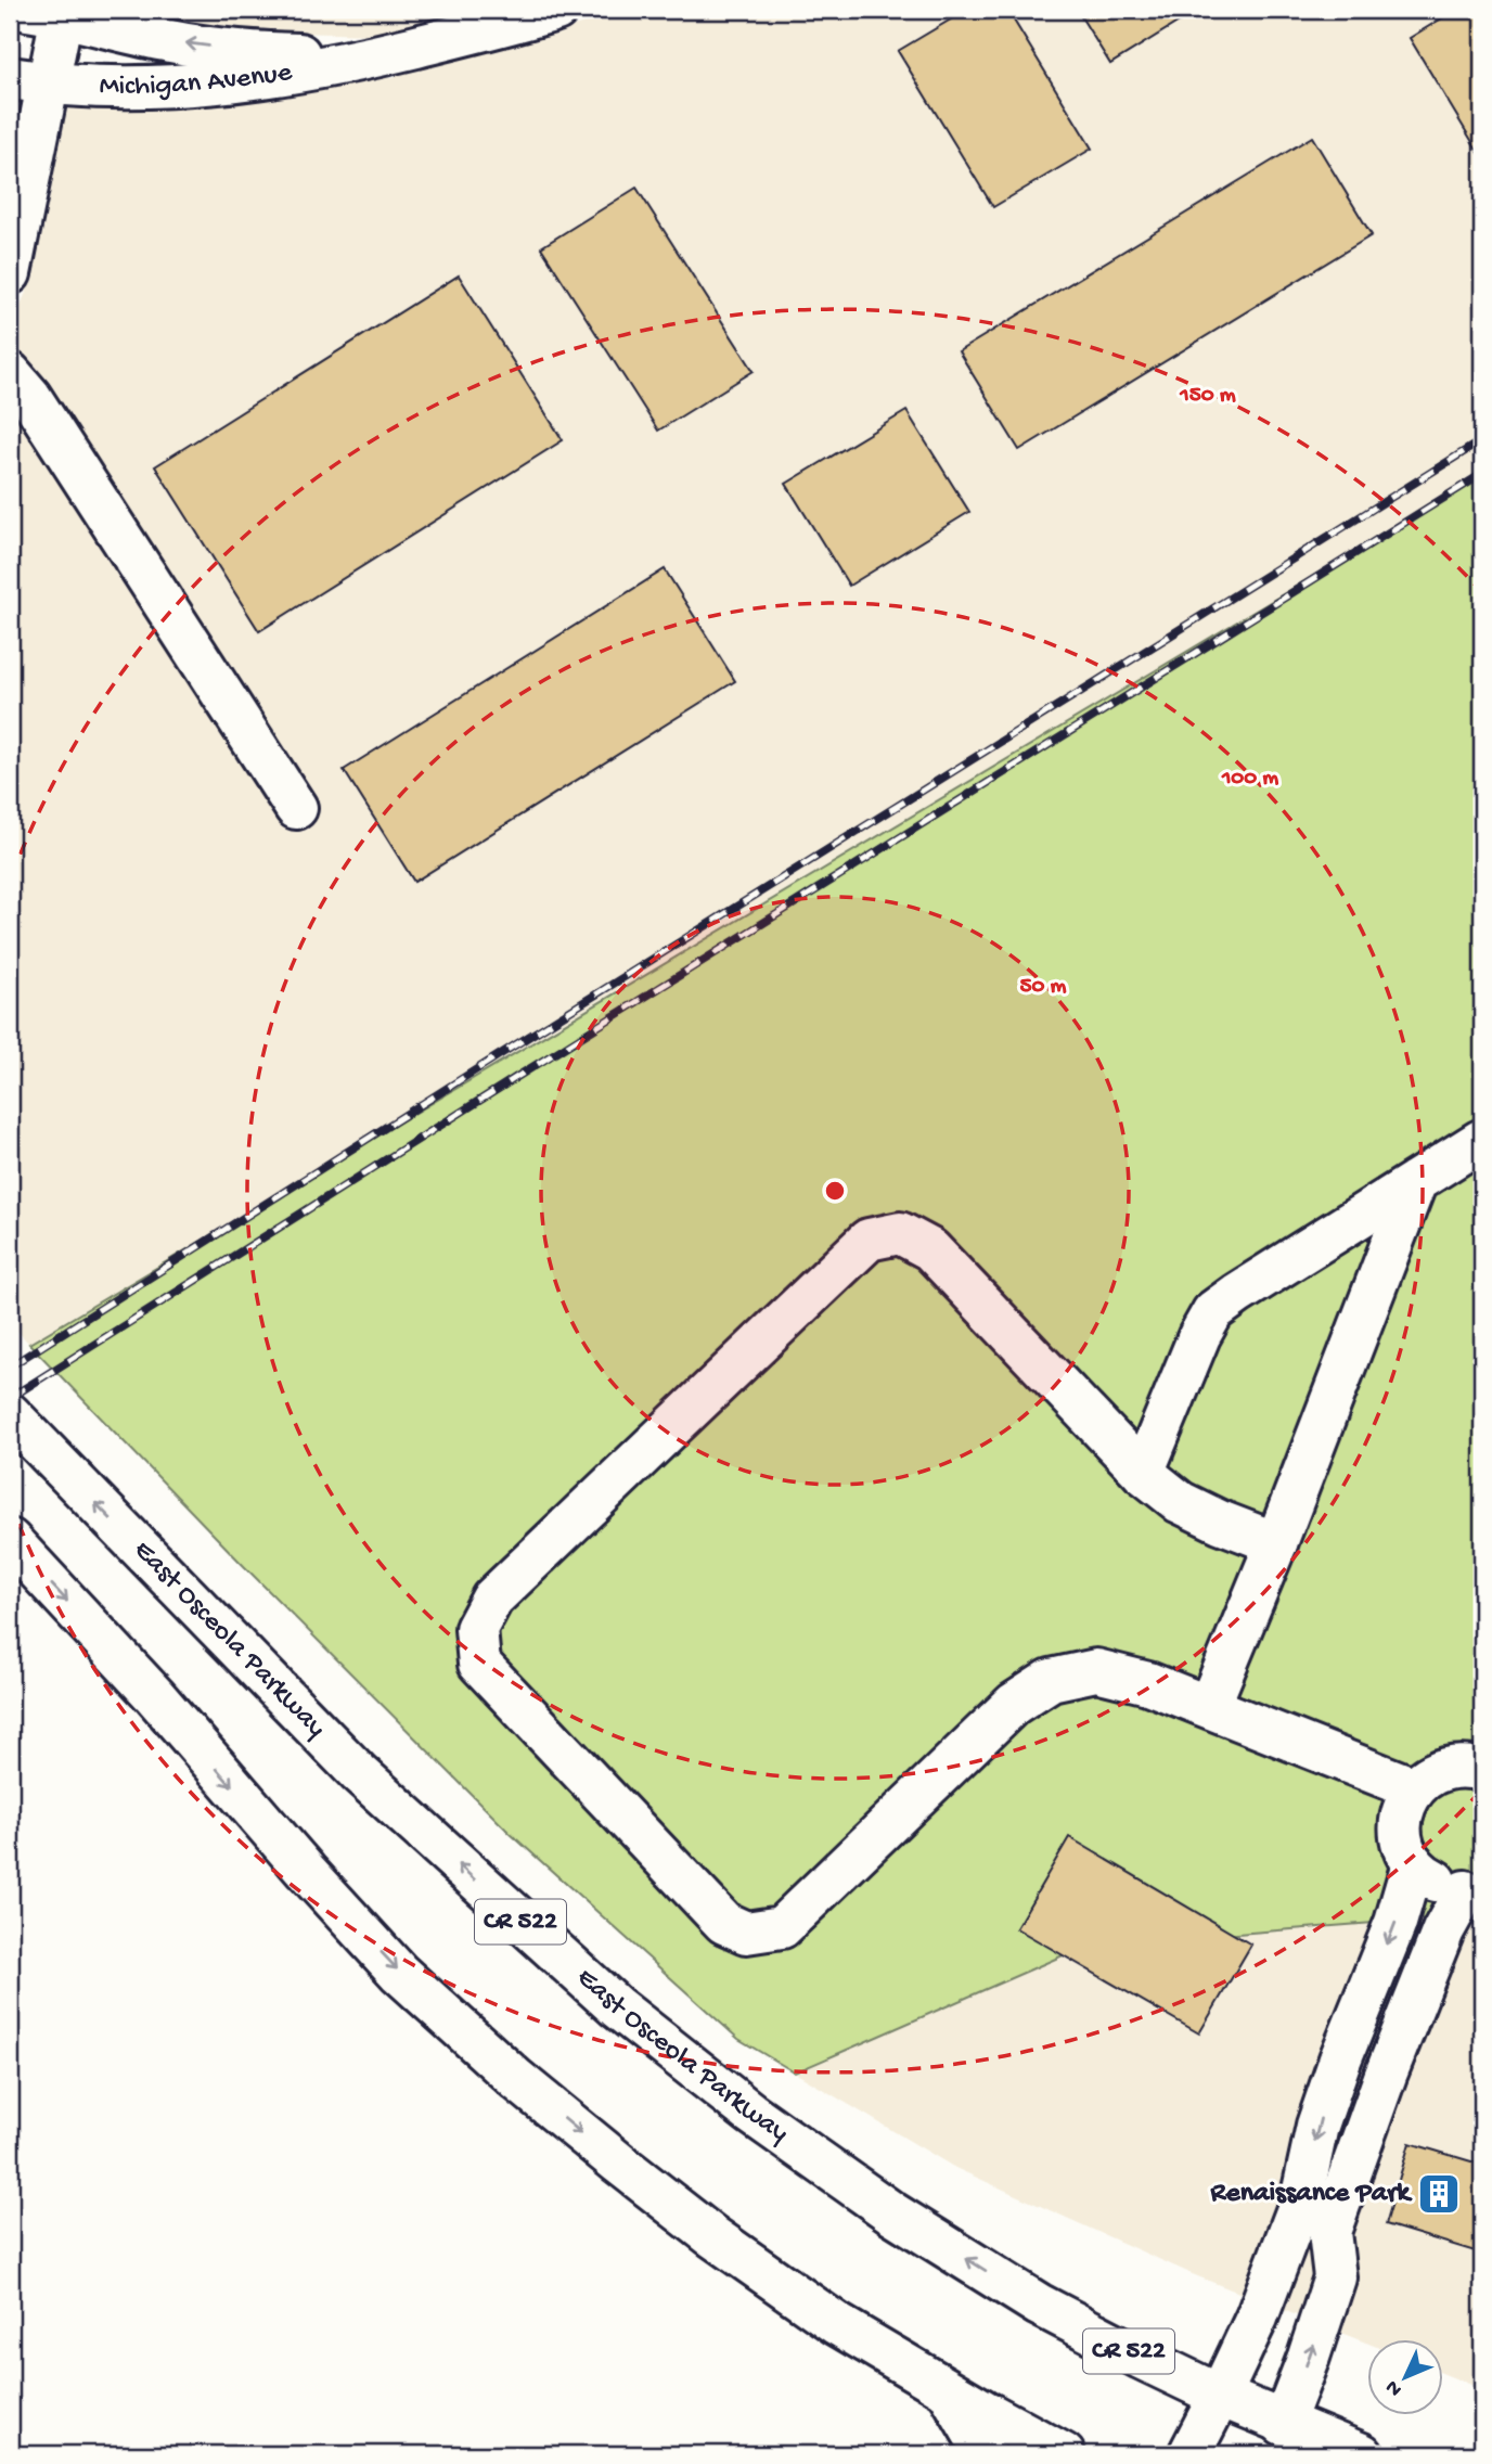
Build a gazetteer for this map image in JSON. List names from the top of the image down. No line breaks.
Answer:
{"streets":{"main road":["Michigan Avenue","East Osceola Parkway","CR 522"]},"places":{"building":["Renaissance Park"]},"north":"bottom left","rings":["150 m","100 m","50 m"]}
